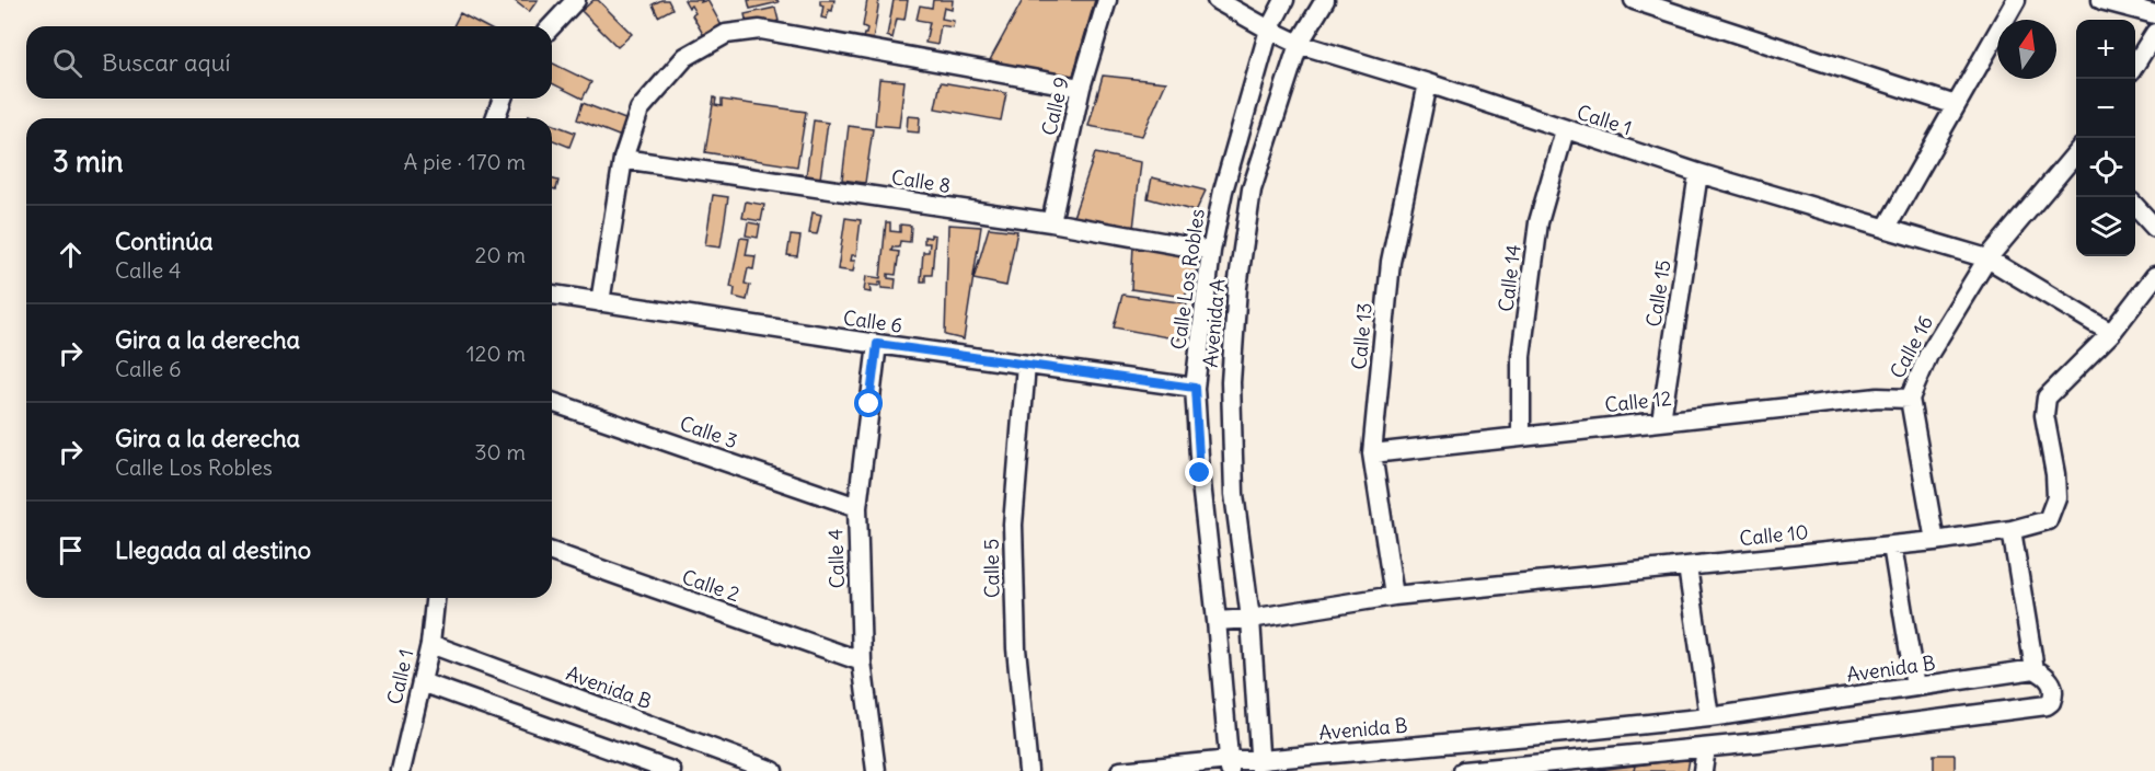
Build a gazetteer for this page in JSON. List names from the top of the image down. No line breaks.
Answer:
{"streets":{"street":["Calle 9","Calle 1","Calle 8","Calle 14","Calle Los Robles","Calle 15","Calle 6","Avenida A","Calle 13","Calle 16","Calle 12","Calle 3","Calle 10","Calle 4","Calle 5","Calle 2","Avenida B"]},"crossings":[["Calle 9","Calle 8"],["Calle 1","Calle 14"],["Calle 1","Calle Los Robles"],["Calle 1","Calle 15"],["Calle 1","Avenida A"],["Calle 1","Calle 13"],["Calle 1","Calle 16"],["Calle 1","Calle 10"],["Calle 1","Avenida B"],["Calle 8","Calle Los Robles"],["Calle 14","Calle 12"],["Calle Los Robles","Calle 6"],["Calle Los Robles","Calle 10"],["Calle Los Robles","Avenida B"],["Calle 15","Calle 12"],["Calle 6","Calle 4"],["Calle 6","Calle 5"],["Avenida A","Calle 10"],["Avenida A","Avenida B"],["Calle 13","Calle 12"],["Calle 13","Calle 10"],["Calle 16","Calle 12"],["Calle 16","Calle 10"],["Calle 3","Calle 4"],["Calle 4","Calle 2"]],"north":"top","page":{"map_buttons":["+","−"],"search":"Buscar aquí","heading":["3 min","A pie · 170 m"],"list":[["Continúa","Calle 4","20 m"],["Gira a la derecha","Calle 6","120 m"],["Gira a la derecha","Calle Los Robles","30 m"],"Llegada al destino"]}}
